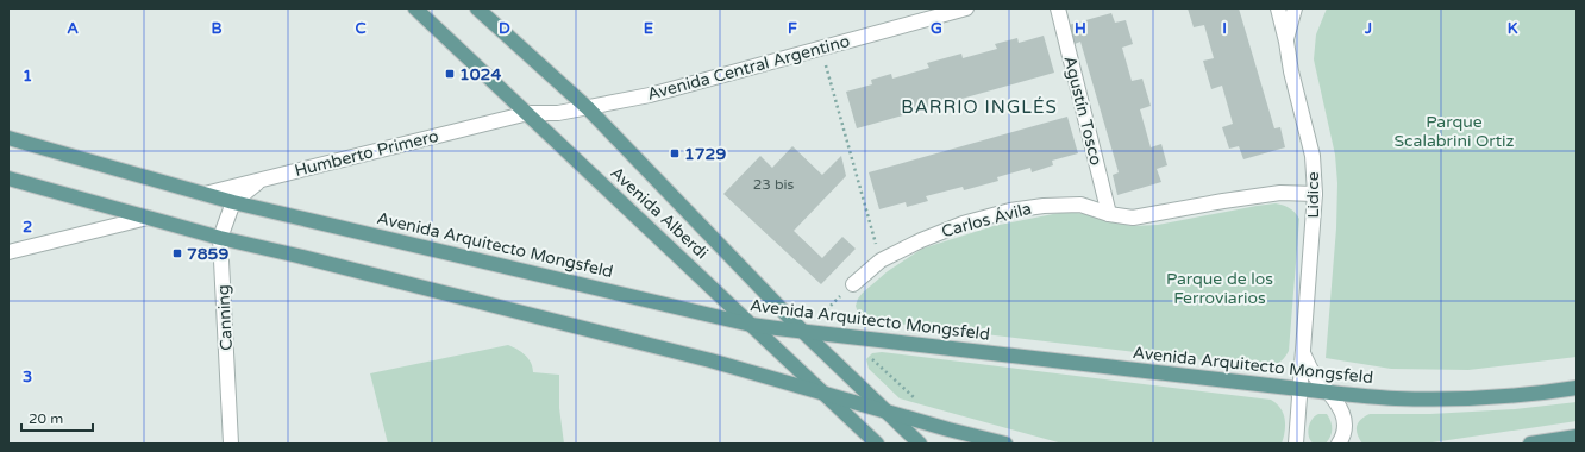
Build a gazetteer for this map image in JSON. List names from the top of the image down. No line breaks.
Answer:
{"streets":{"main road":["Avenida Alberdi","Avenida Arquitecto Mongsfeld"],"street":["Avenida Central Argentino","Agustín Tosco","Humberto Primero","Lidice","Carlos Ávila","Canning"]},"crossings":[["Avenida Central Argentino","Humberto Primero"],["Avenida Central Argentino","Avenida Alberdi"],["Agustín Tosco","Carlos Ávila"],["Humberto Primero","Avenida Alberdi"],["Humberto Primero","Avenida Arquitecto Mongsfeld"],["Lidice","Carlos Ávila"],["Lidice","Avenida Arquitecto Mongsfeld"],["Avenida Alberdi","Avenida Arquitecto Mongsfeld"],["Avenida Arquitecto Mongsfeld","Canning"]],"districts":["BARRIO INGLÉS"],"parks":["Parque Scalabrini Ortiz","Parque de los Ferroviarios"],"places":{"transit":["1024","1729","7859"]},"house_numbers":["23 bis"],"scale_bar":"20 m","grid":{"columns":["A","B","C","D","E","F","G","H","I","J","K"],"rows":["1","2","3"]}}
